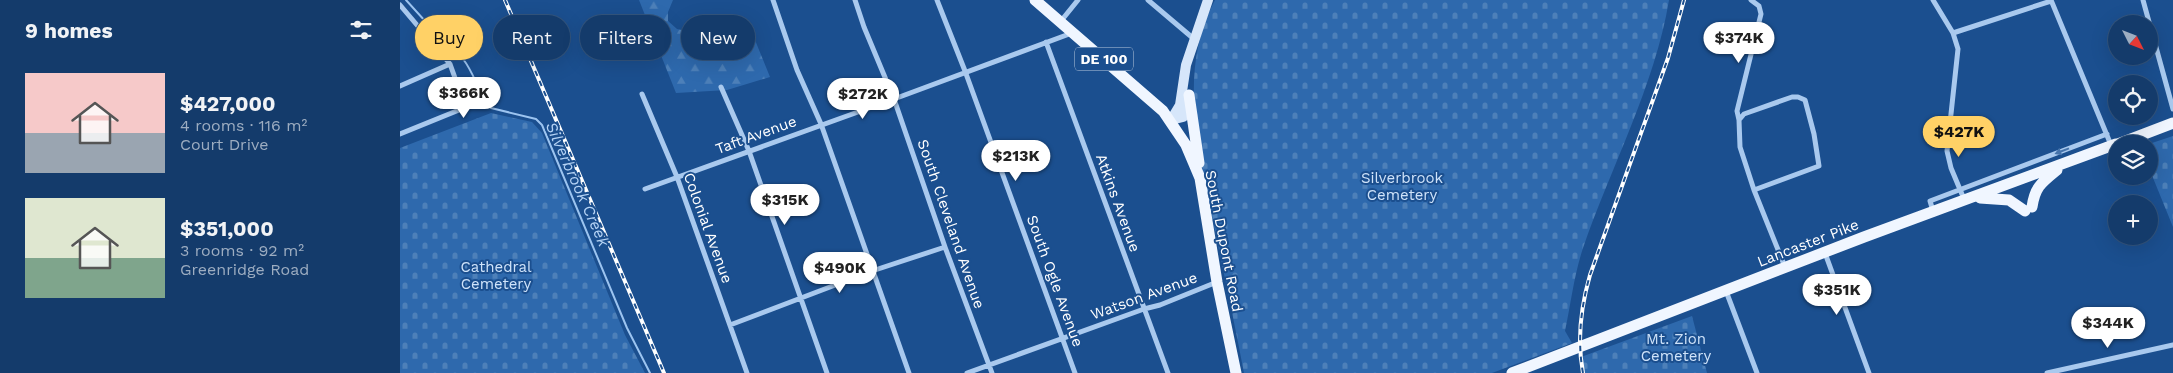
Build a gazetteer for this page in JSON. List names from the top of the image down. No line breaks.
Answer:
{"streets":{"main road":["DE 100","South Dupont Road","Lancaster Pike"],"street":["Taft Avenue","Atkins Avenue","South Cleveland Avenue","Colonial Avenue","South Ogle Avenue","Watson Avenue"]},"crossings":[["Taft Avenue","Atkins Avenue"],["Taft Avenue","South Cleveland Avenue"],["Taft Avenue","Colonial Avenue"],["Taft Avenue","South Dupont Road"],["Taft Avenue","South Ogle Avenue"],["Atkins Avenue","Watson Avenue"],["South Cleveland Avenue","Watson Avenue"],["South Dupont Road","Watson Avenue"],["South Ogle Avenue","Watson Avenue"]],"water":["Silverbrook Creek"],"parks":["Silverbrook Cemetery","Cathedral Cemetery","Mt. Zion Cemetery"],"north":"bottom right","page":{"heading":"9 homes","map_buttons":"+","chip":["Buy","Rent","Filters","New"],"price":["$374K","$366K","$272K","$427K","$213K","$315K","$490K","$351K","$344K"],"list":[{"name":"$427,000","note":"4 rooms · 116 m² · Court Drive"},{"name":"$351,000","note":"3 rooms · 92 m² · Greenridge Road"}]}}
